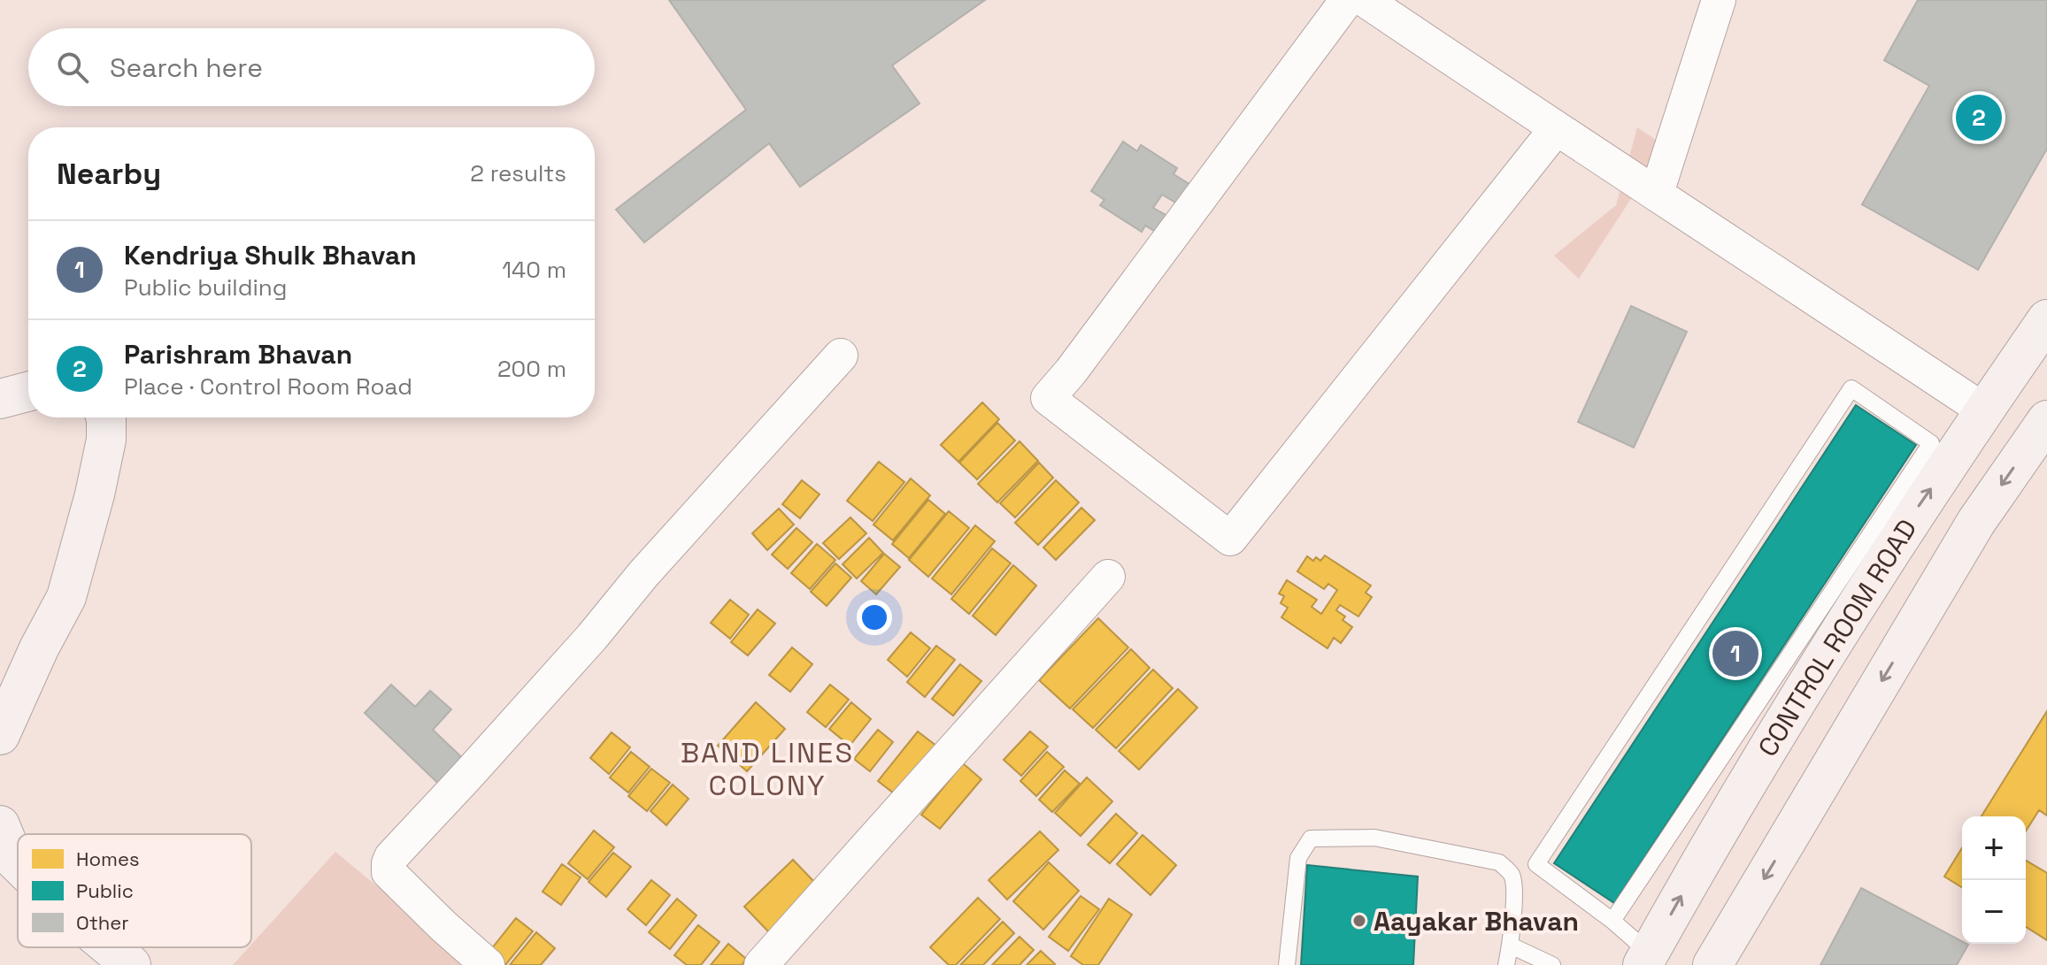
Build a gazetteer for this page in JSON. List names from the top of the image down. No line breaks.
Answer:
{"streets":{"main road":["CONTROL ROOM ROAD"]},"districts":["BAND LINES COLONY"],"places":["Aayakar Bhavan"],"legend":["Homes","Public","Other"],"page":{"search":"Search here","pins":["2","1"],"heading":["Nearby","2 results"],"list":[{"mark":"1","name":"Kendriya Shulk Bhavan","note":"Public building","value":"140 m"},{"mark":"2","name":"Parishram Bhavan","note":"Place · Control Room Road","value":"200 m"}],"map_buttons":["+","−"]}}
